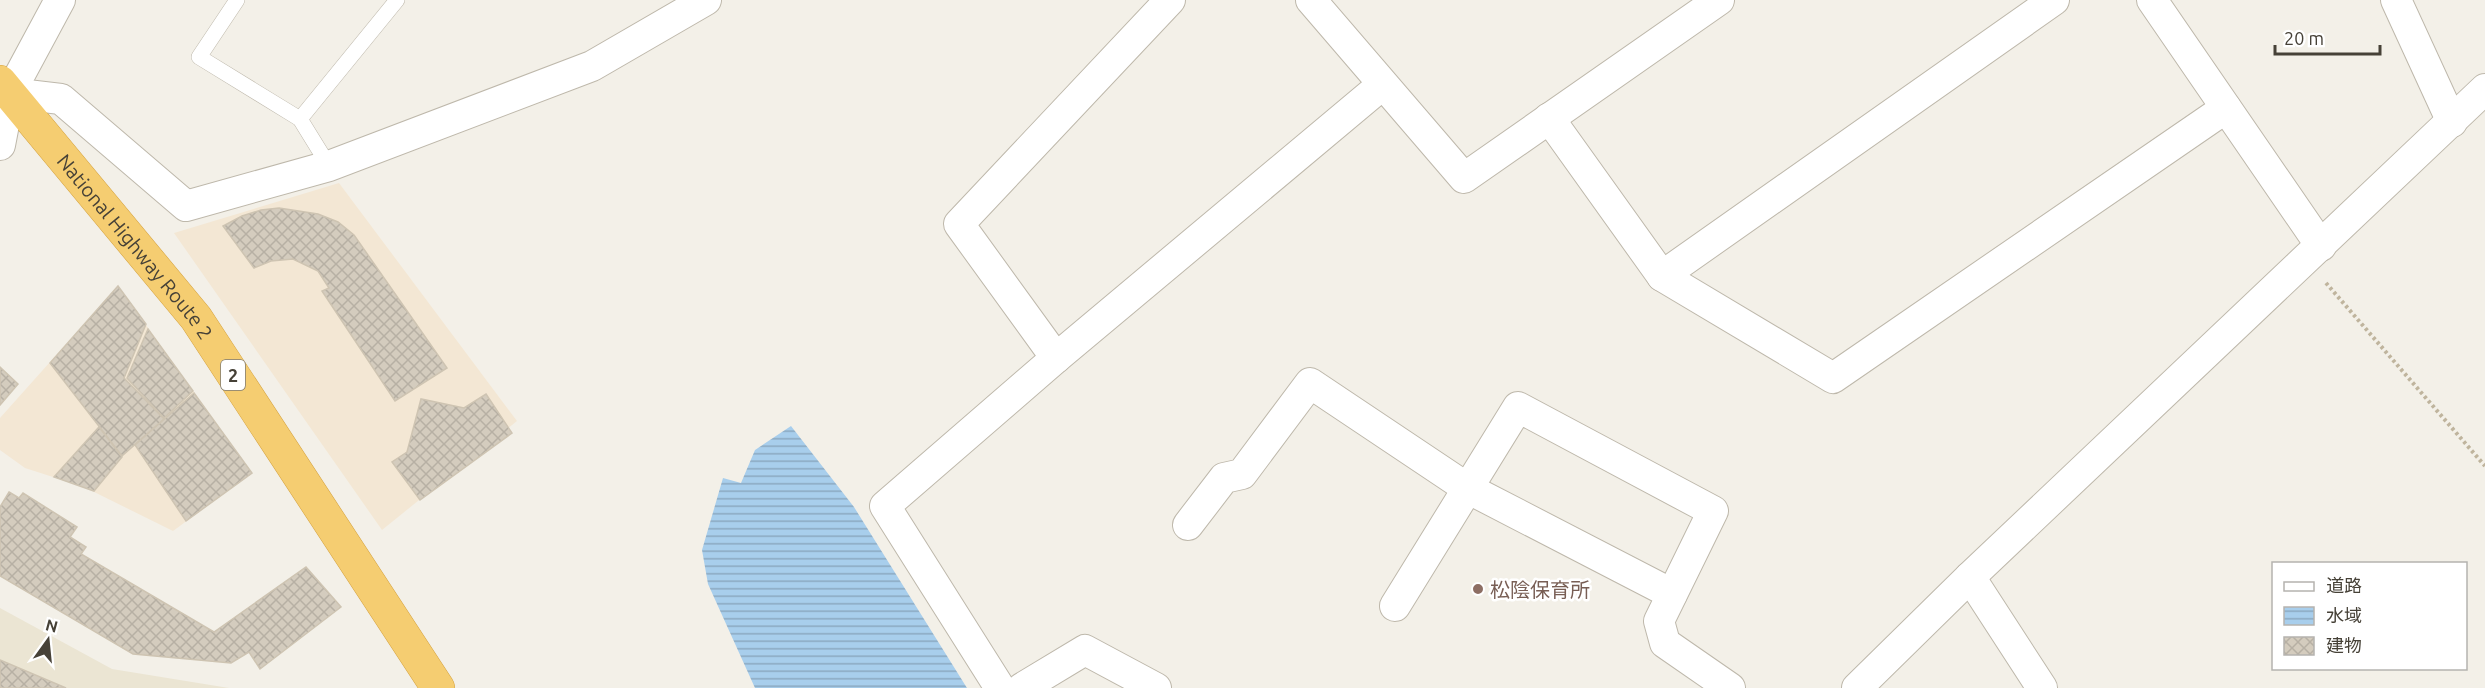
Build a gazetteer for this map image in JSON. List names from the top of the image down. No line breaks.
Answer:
{"streets":{"highway":["National Highway Route 2","2"]},"places":["松陰保育所"],"legend":["道路","水域","建物"],"scale_bar":"20 m","north":"top"}
